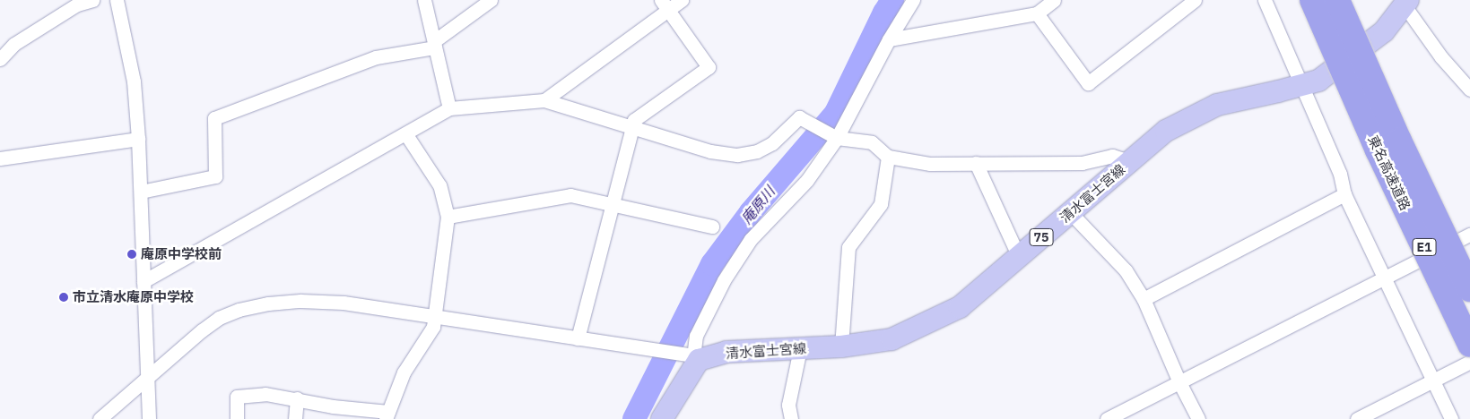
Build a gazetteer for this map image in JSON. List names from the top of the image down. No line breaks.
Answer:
{"streets":{"highway":["東名高速道路","E1"],"main road":["清水富士宮線","75"]},"water":["庵原川"],"places":["庵原中学校前","市立清水庵原中学校"]}
